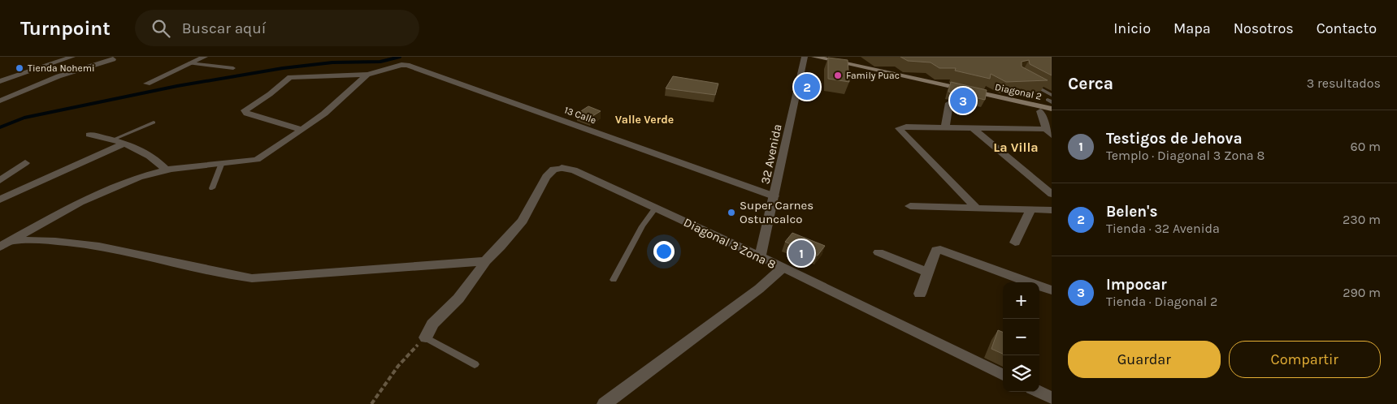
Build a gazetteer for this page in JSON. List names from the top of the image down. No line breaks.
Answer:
{"streets":{"main road":["Diagonal 2"],"street":["13 Calle","32 Avenida","Diagonal 3 Zona 8"]},"crossings":[["13 Calle","32 Avenida"],["32 Avenida","Diagonal 3 Zona 8"]],"districts":["Valle Verde","La Villa"],"places":["Tienda Nohemi","Family Puac","Super Carnes Ostuncalco"],"page":{"header":"Turnpoint","search":"Buscar aquí","nav":["Inicio","Mapa","Nosotros","Contacto"],"heading":["Cerca","3 resultados"],"pins":["2","3","1"],"list":[{"mark":"1","name":"Testigos de Jehova","note":"Templo · Diagonal 3 Zona 8","value":"60 m"},{"mark":"2","name":"Belen's","note":"Tienda · 32 Avenida","value":"230 m"},{"mark":"3","name":"Impocar","note":"Tienda · Diagonal 2","value":"290 m"}],"map_buttons":["+","−"],"buttons":["Guardar","Compartir"]}}
